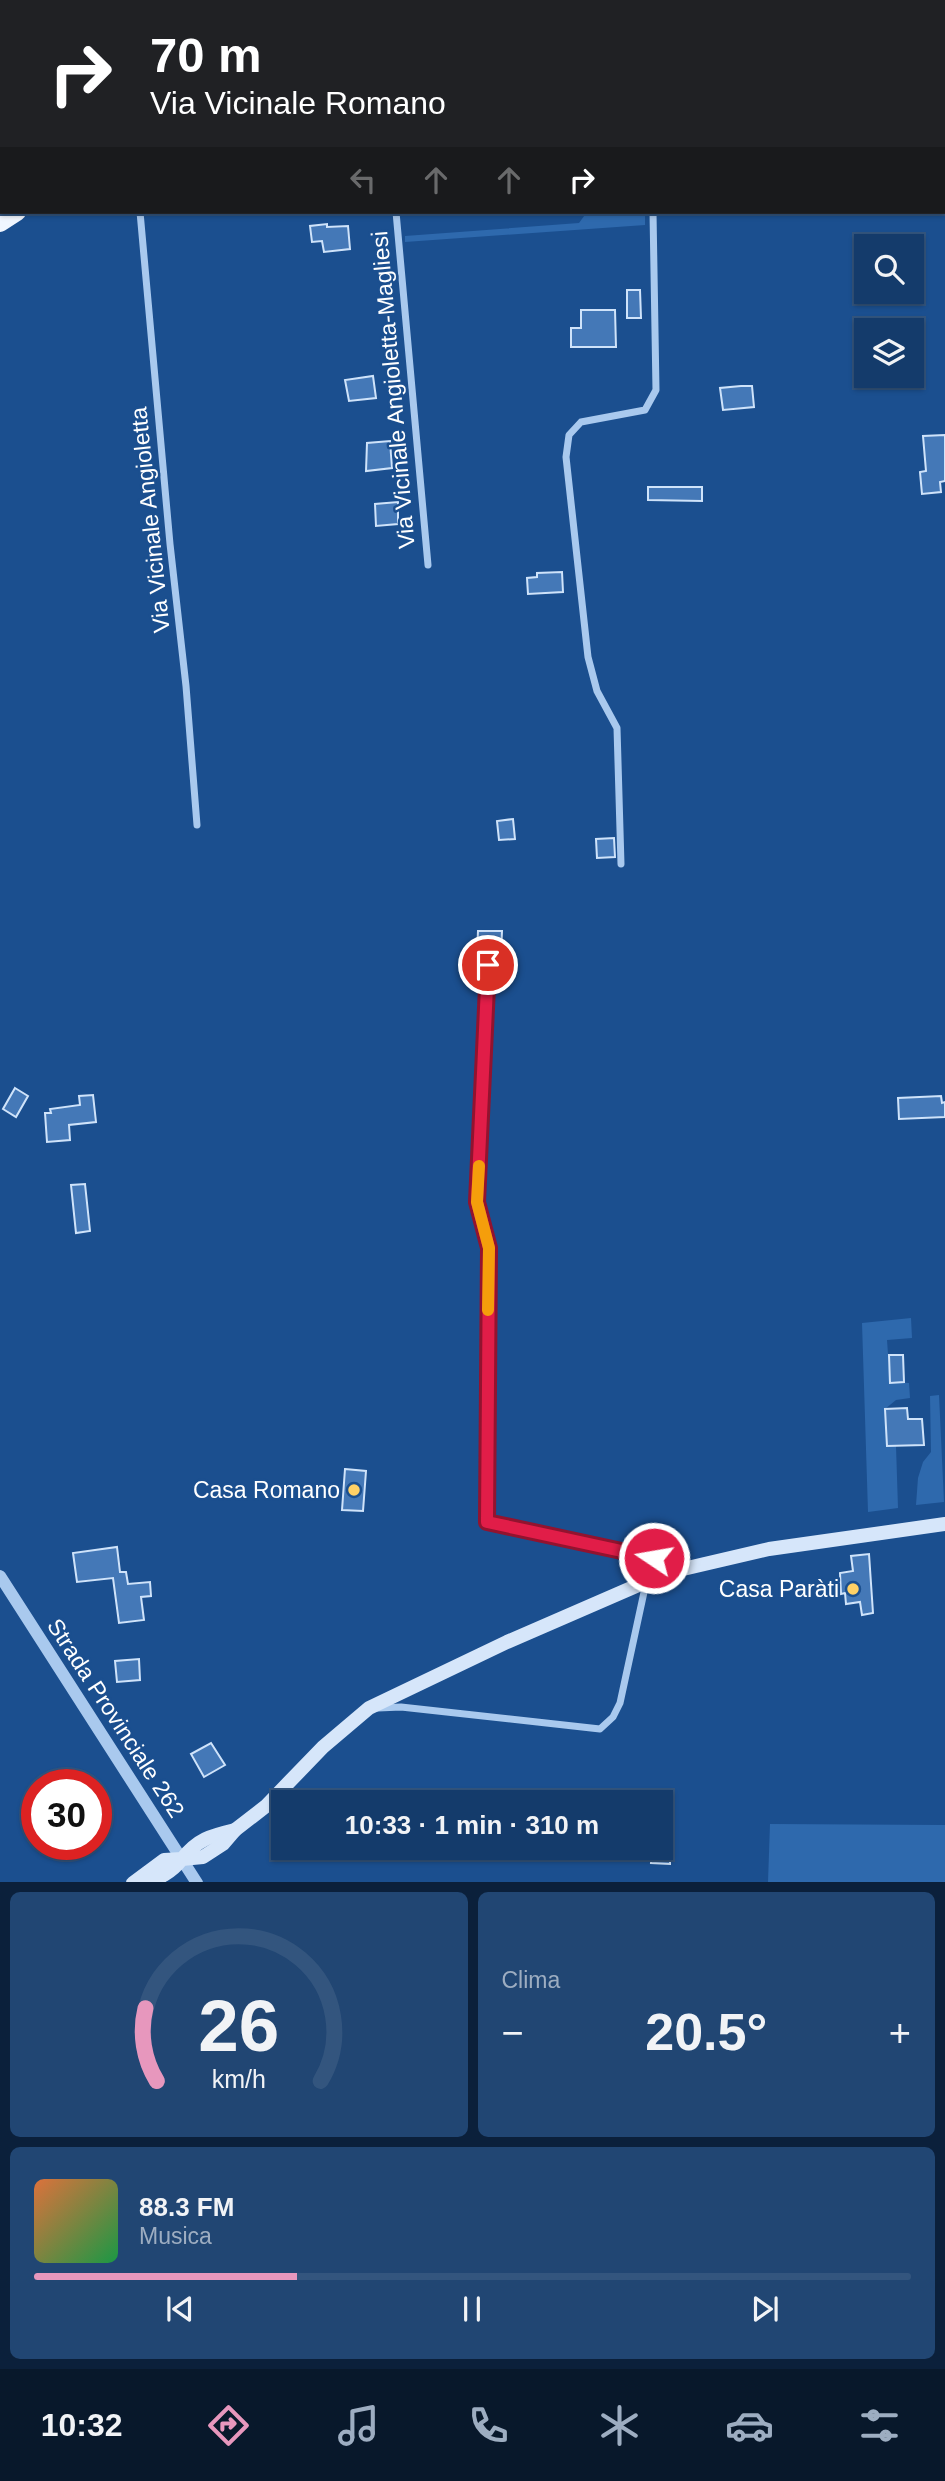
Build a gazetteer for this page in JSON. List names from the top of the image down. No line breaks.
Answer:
{"streets":{"street":["Via Vicinale Angioletta-Magliesi","Via Vicinale Angioletta","Strada Provinciale 262"]},"places":["Casa Romano","Casa Paràti"],"page":{"turn":["70 m","Via Vicinale Romano"],"limit":"30","trip":"10:33 · 1 min · 310 m","tile":"Clima","heat":["−","20.5°","+"],"song":["88.3 FM","Musica"],"tabs":"10:32","gauge":["26","km/h"]}}
